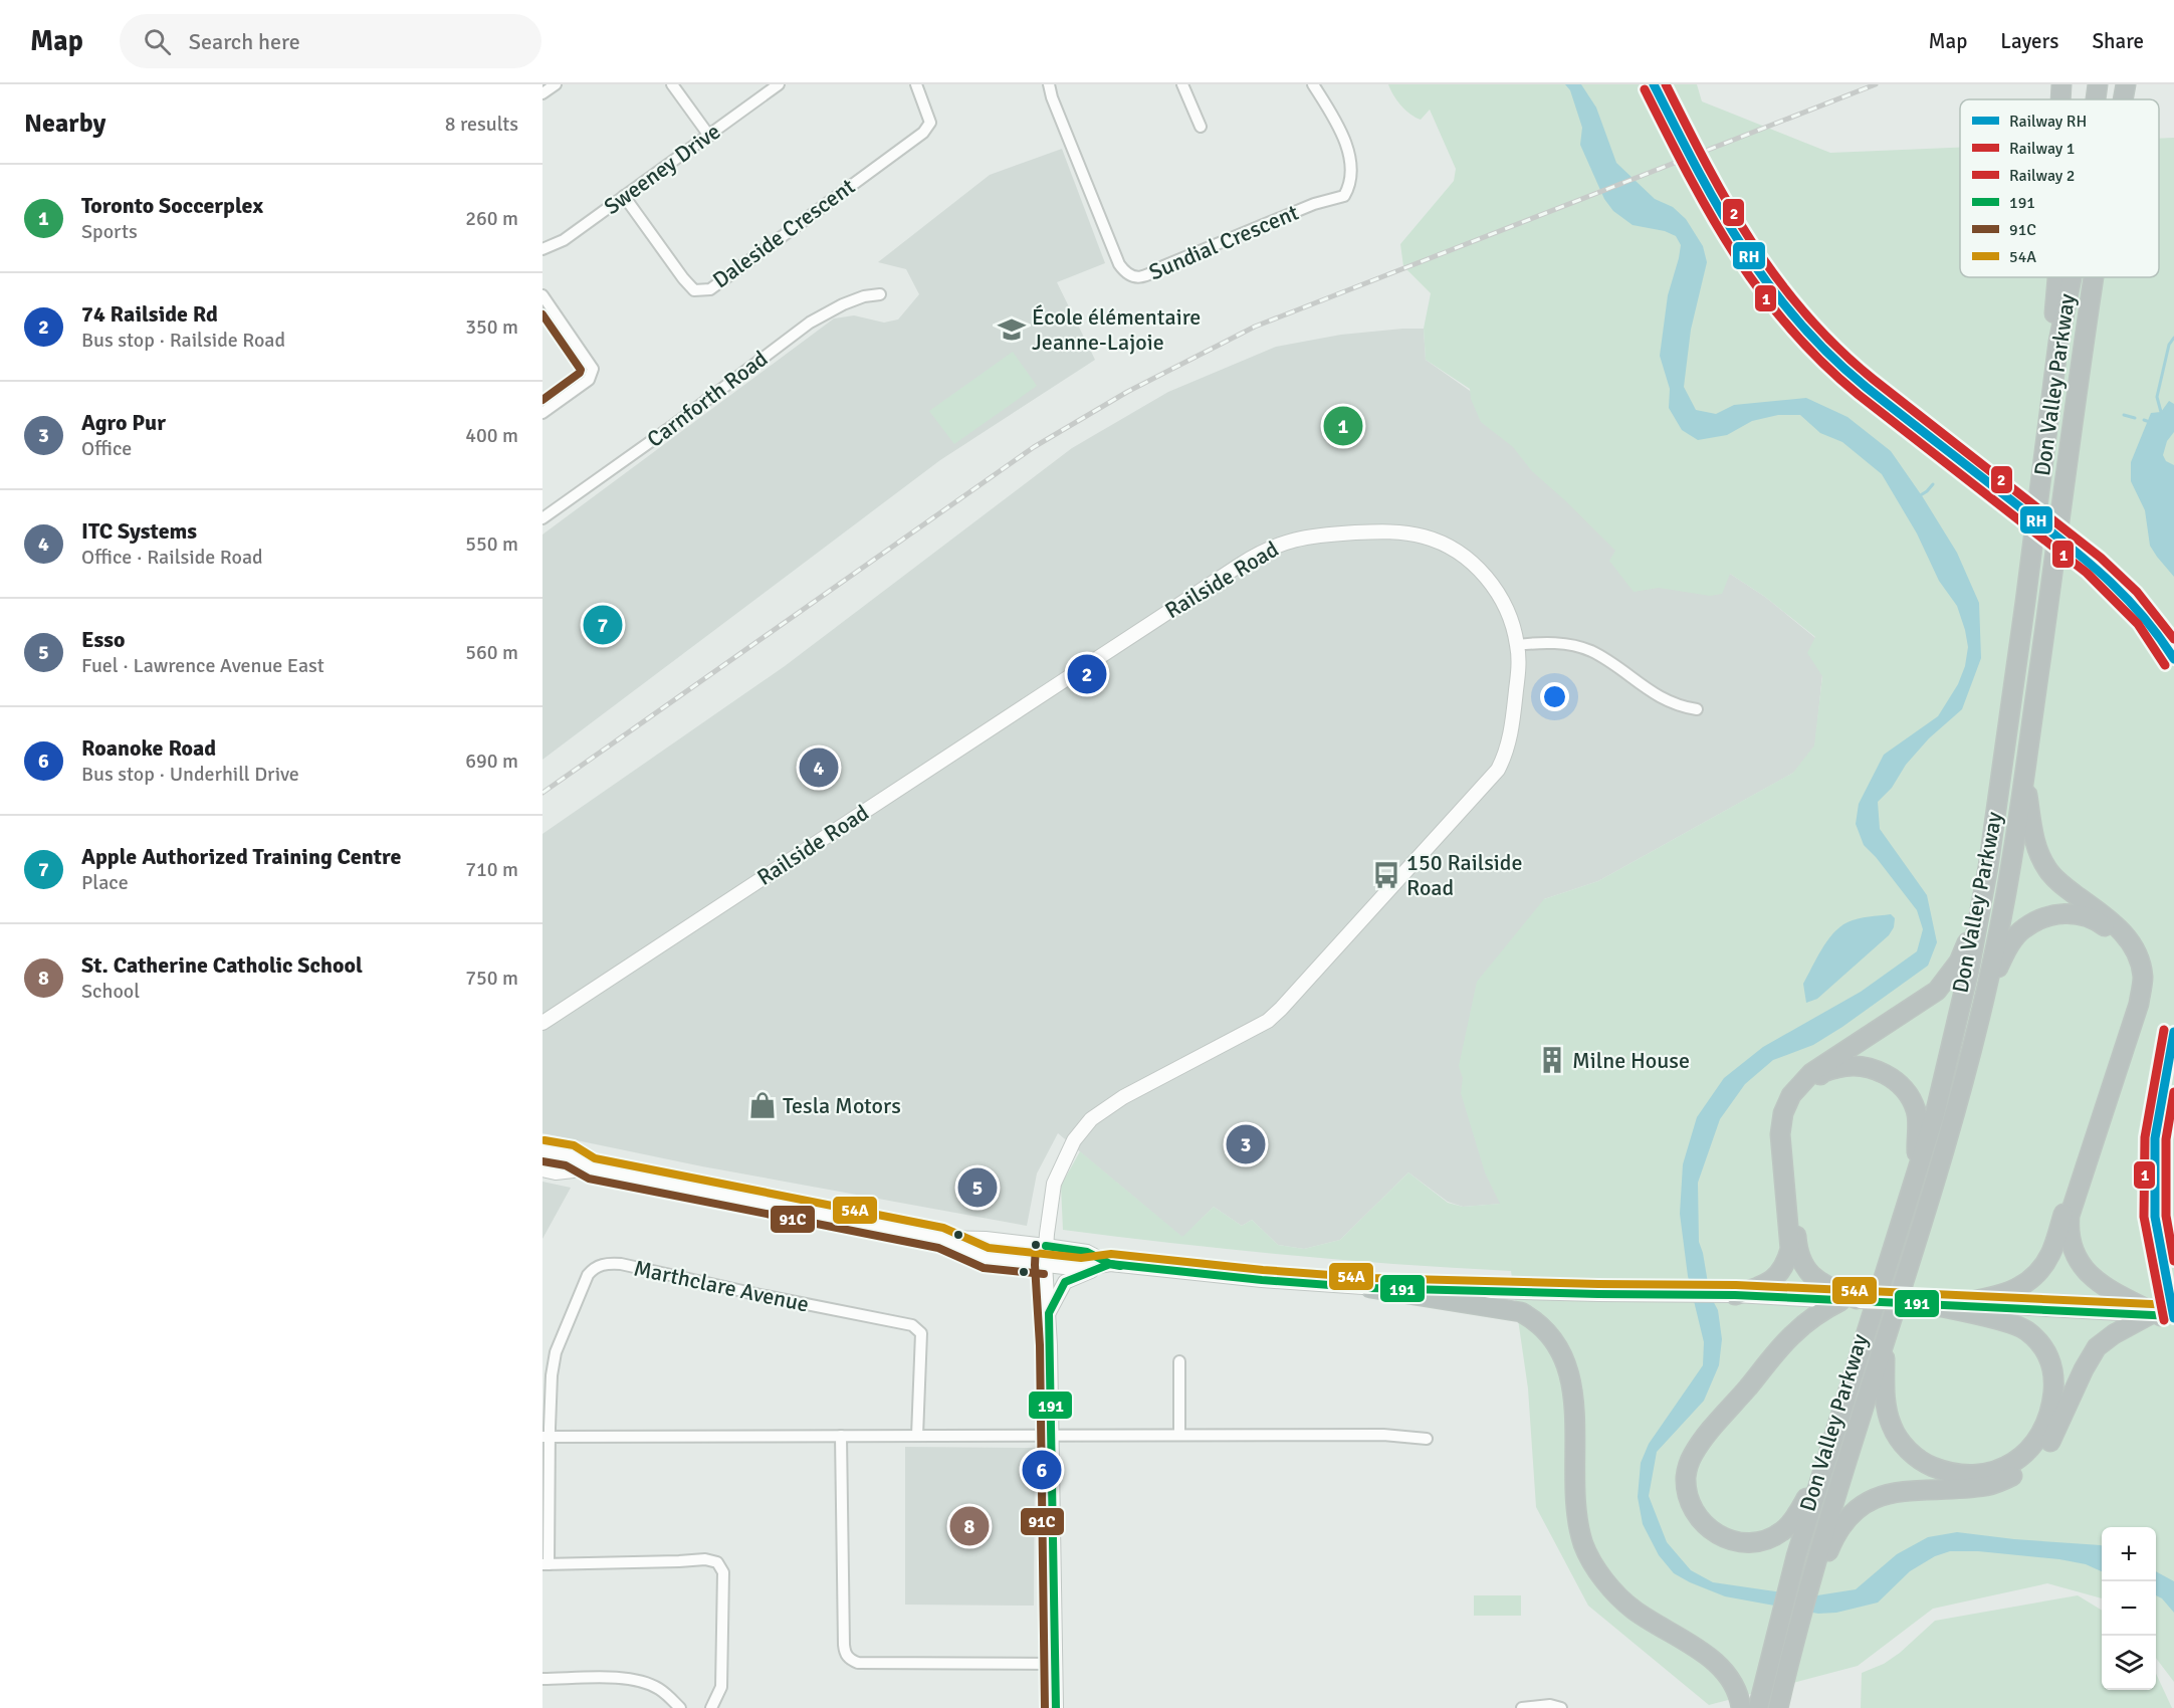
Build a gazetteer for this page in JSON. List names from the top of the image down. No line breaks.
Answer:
{"streets":{"highway":["Don Valley Parkway"],"street":["Sweeney Drive","Daleside Crescent","Sundial Crescent","Carnforth Road","Railside Road","Marthclare Avenue"]},"crossings":[["Sweeney Drive","Daleside Crescent"]],"places":{"school or university":["École élémentaire Jeanne-Lajoie"],"bus stop":["150 Railside Road"],"building":["Milne House"],"shop":["Tesla Motors"]},"lines":["rail line RH","rail line 2","rail line 1","transit line 91C","transit line 54A","transit line 191"],"legend":["Railway RH","Railway 1","Railway 2","191","91C","54A"],"page":{"header":"Map","search":"Search here","nav":["Map","Layers","Share"],"heading":["Nearby","8 results"],"list":[{"mark":"1","name":"Toronto Soccerplex","note":"Sports","value":"260 m"},{"mark":"2","name":"74 Railside Rd","note":"Bus stop · Railside Road","value":"350 m"},{"mark":"3","name":"Agro Pur","note":"Office","value":"400 m"},{"mark":"4","name":"ITC Systems","note":"Office · Railside Road","value":"550 m"},{"mark":"5","name":"Esso","note":"Fuel · Lawrence Avenue East","value":"560 m"},{"mark":"6","name":"Roanoke Road","note":"Bus stop · Underhill Drive","value":"690 m"},{"mark":"7","name":"Apple Authorized Training Centre","note":"Place","value":"710 m"},{"mark":"8","name":"St. Catherine Catholic School","note":"School","value":"750 m"}],"pins":["1","7","2","4","3","5","6","8"],"map_buttons":["+","−"]}}
